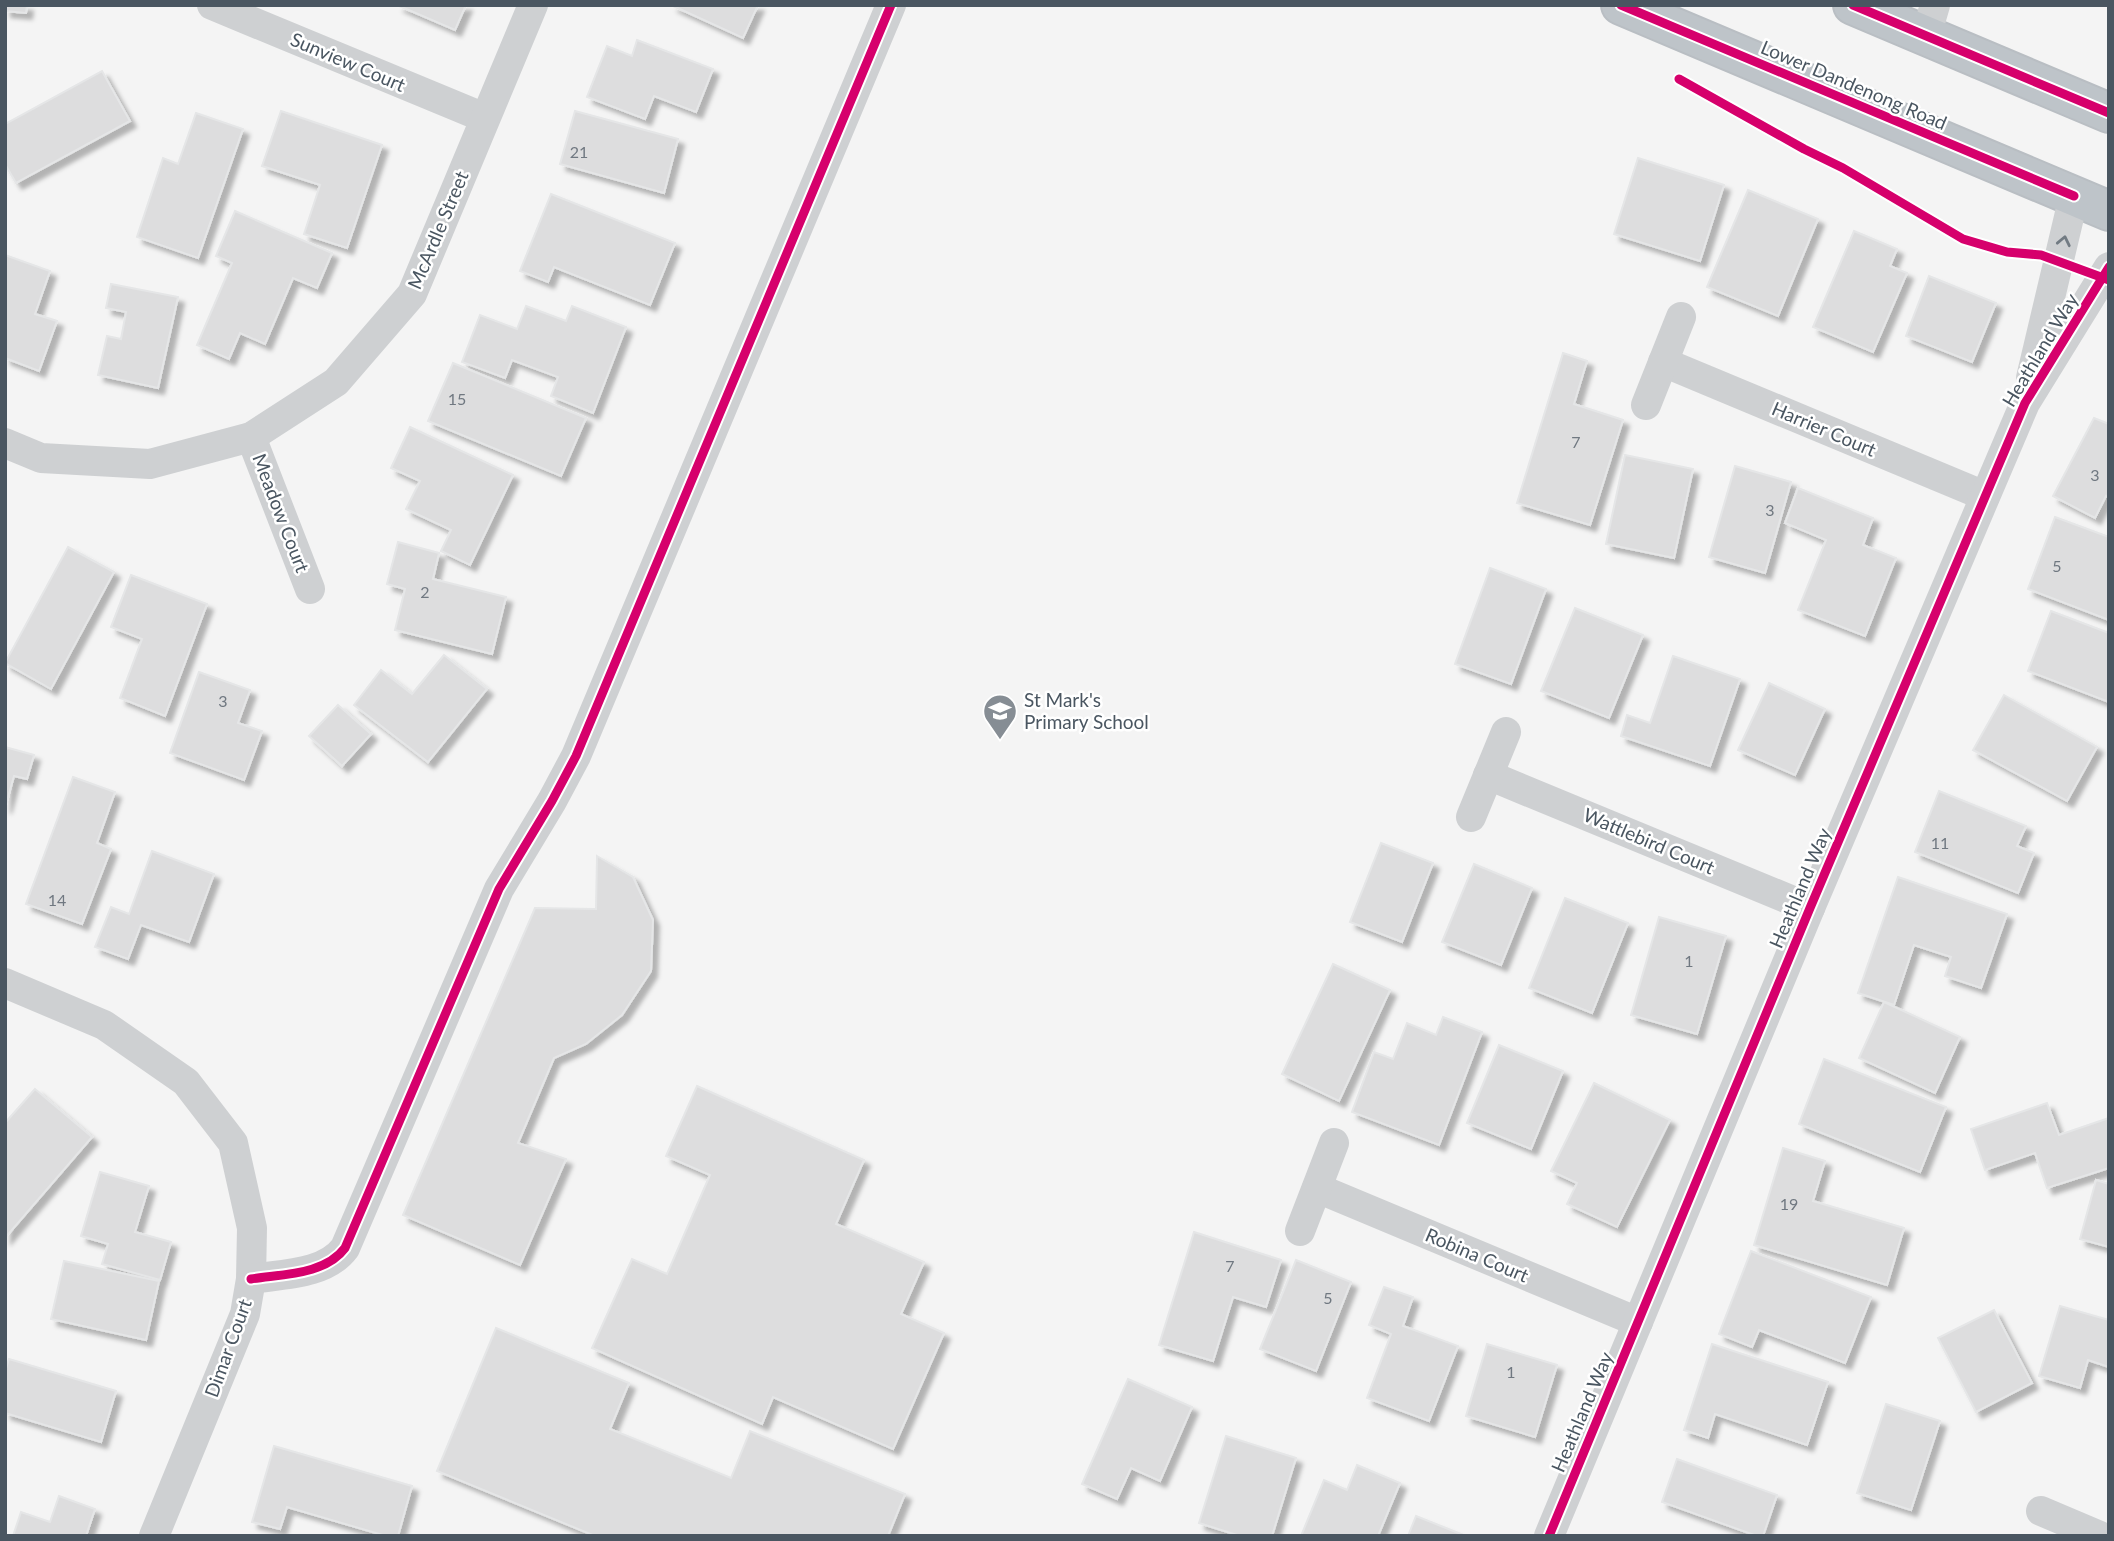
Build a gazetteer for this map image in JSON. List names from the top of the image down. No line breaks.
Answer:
{"streets":{"highway":["Lower Dandenong Road"],"street":["Sunview Court","McArdle Street","Heathland Way","Harrier Court","Meadow Court","Wattlebird Court","Robina Court","Dimar Court"]},"crossings":[["Sunview Court","McArdle Street"],["Lower Dandenong Road","Heathland Way"],["McArdle Street","Meadow Court"],["Heathland Way","Harrier Court"],["Heathland Way","Wattlebird Court"],["Heathland Way","Robina Court"]],"places":{"school or university":["St Mark's Primary School"]},"house_numbers":["21","15","7","3","3","5","2","3","11","14","1","19","7","5","1"]}
